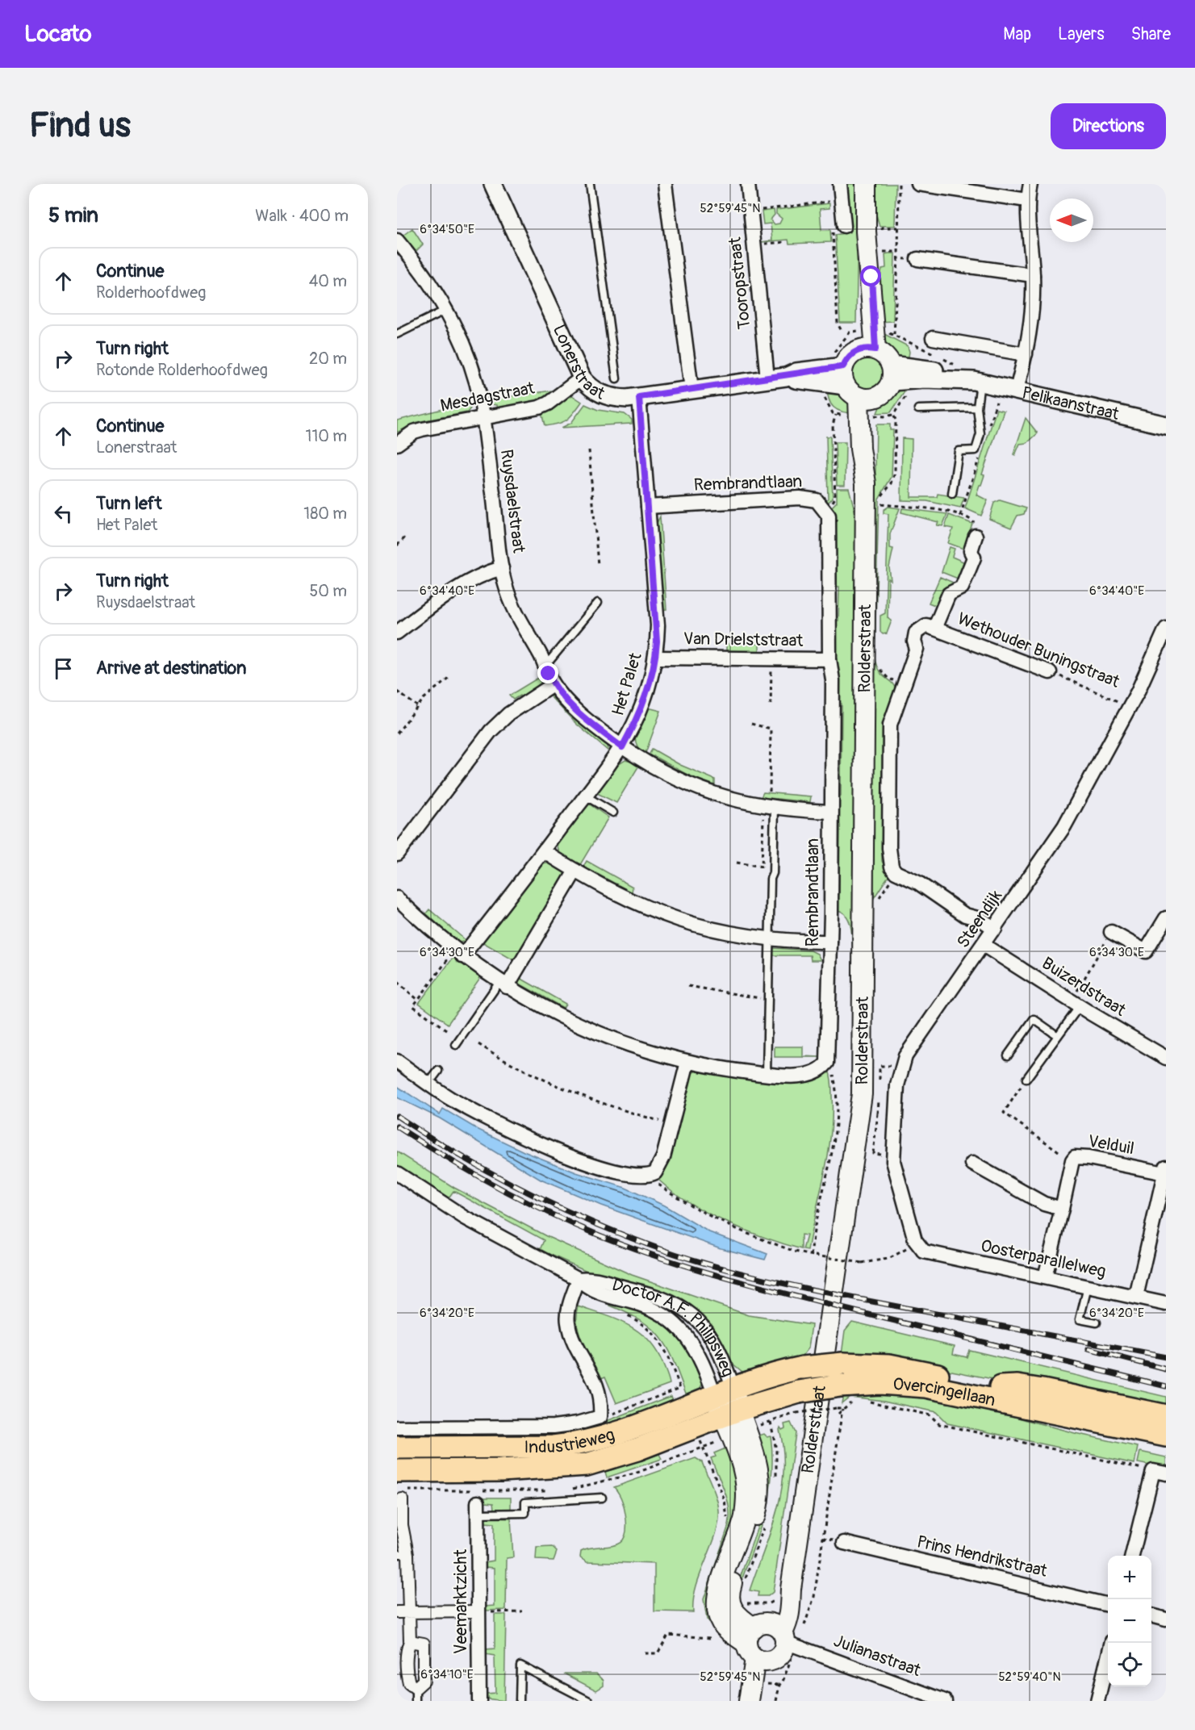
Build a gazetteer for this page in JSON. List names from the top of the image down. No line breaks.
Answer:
{"streets":{"main road":["Rolderstraat","Overcingellaan","Industrieweg"],"street":["Tooropstraat","Lonerstraat","Mesdagstraat","Pelikaanstraat","Rembrandtlaan","Ruysdaelstraat","Van Drielststraat","Wethouder Buningstraat","Het Palet","Steendijk","Buizerdstraat","Velduil","Oosterparallelweg","Doctor A.F. Philipsweg","Prins Hendrikstraat","Veemarktzicht","Julianastraat"]},"crossings":[["Tooropstraat","Lonerstraat"],["Lonerstraat","Mesdagstraat"],["Lonerstraat","Pelikaanstraat"],["Lonerstraat","Rolderstraat"],["Lonerstraat","Het Palet"],["Mesdagstraat","Ruysdaelstraat"],["Pelikaanstraat","Rolderstraat"],["Rembrandtlaan","Ruysdaelstraat"],["Rembrandtlaan","Van Drielststraat"],["Rembrandtlaan","Het Palet"],["Ruysdaelstraat","Het Palet"],["Van Drielststraat","Het Palet"],["Rolderstraat","Julianastraat"],["Wethouder Buningstraat","Steendijk"],["Steendijk","Buizerdstraat"],["Steendijk","Oosterparallelweg"],["Velduil","Oosterparallelweg"],["Doctor A.F. Philipsweg","Overcingellaan"],["Doctor A.F. Philipsweg","Industrieweg"],["Overcingellaan","Industrieweg"]],"north":"left","page":{"header":"Locato","nav":["Map","Layers","Share"],"buttons":"Directions","title":"Find us","heading":["5 min","Walk · 400 m"],"list":[["Continue","Rolderhoofdweg","40 m"],["Turn right","Rotonde Rolderhoofdweg","20 m"],["Continue","Lonerstraat","110 m"],["Turn left","Het Palet","180 m"],["Turn right","Ruysdaelstraat","50 m"],"Arrive at destination"],"map_buttons":["+","−"]},"coordinates":["52°59'45\"N","6°34'50\"E","6°34'40\"E","6°34'30\"E","6°34'20\"E","6°34'10\"E","52°59'40\"N"]}
